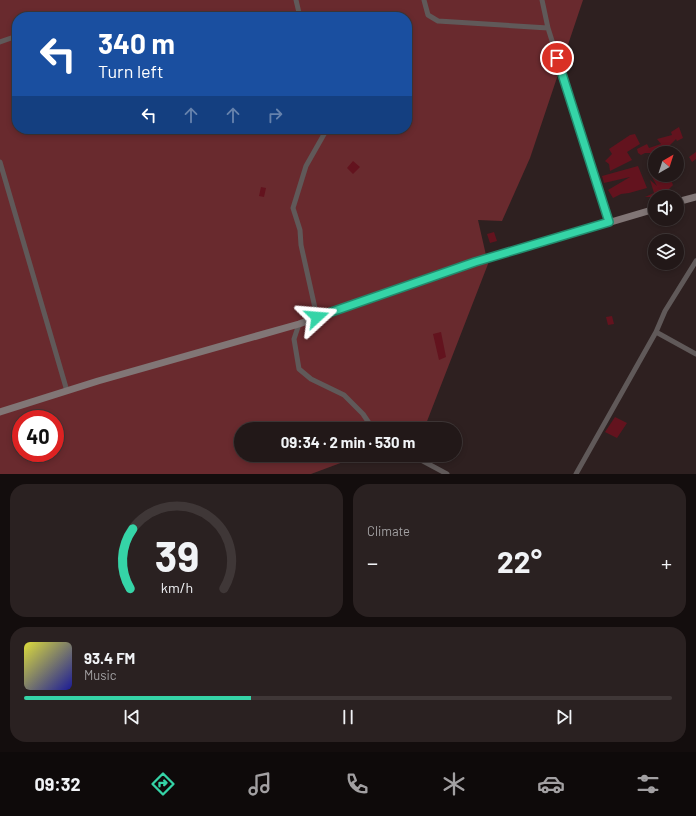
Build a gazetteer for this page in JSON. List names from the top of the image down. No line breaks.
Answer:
{"north":"top right","page":{"turn":["340 m","Turn left"],"limit":"40","trip":"09:34 · 2 min · 530 m","tile":"Climate","heat":["−","22°","+"],"song":["93.4 FM","Music"],"tabs":"09:32","gauge":["39","km/h"]}}
